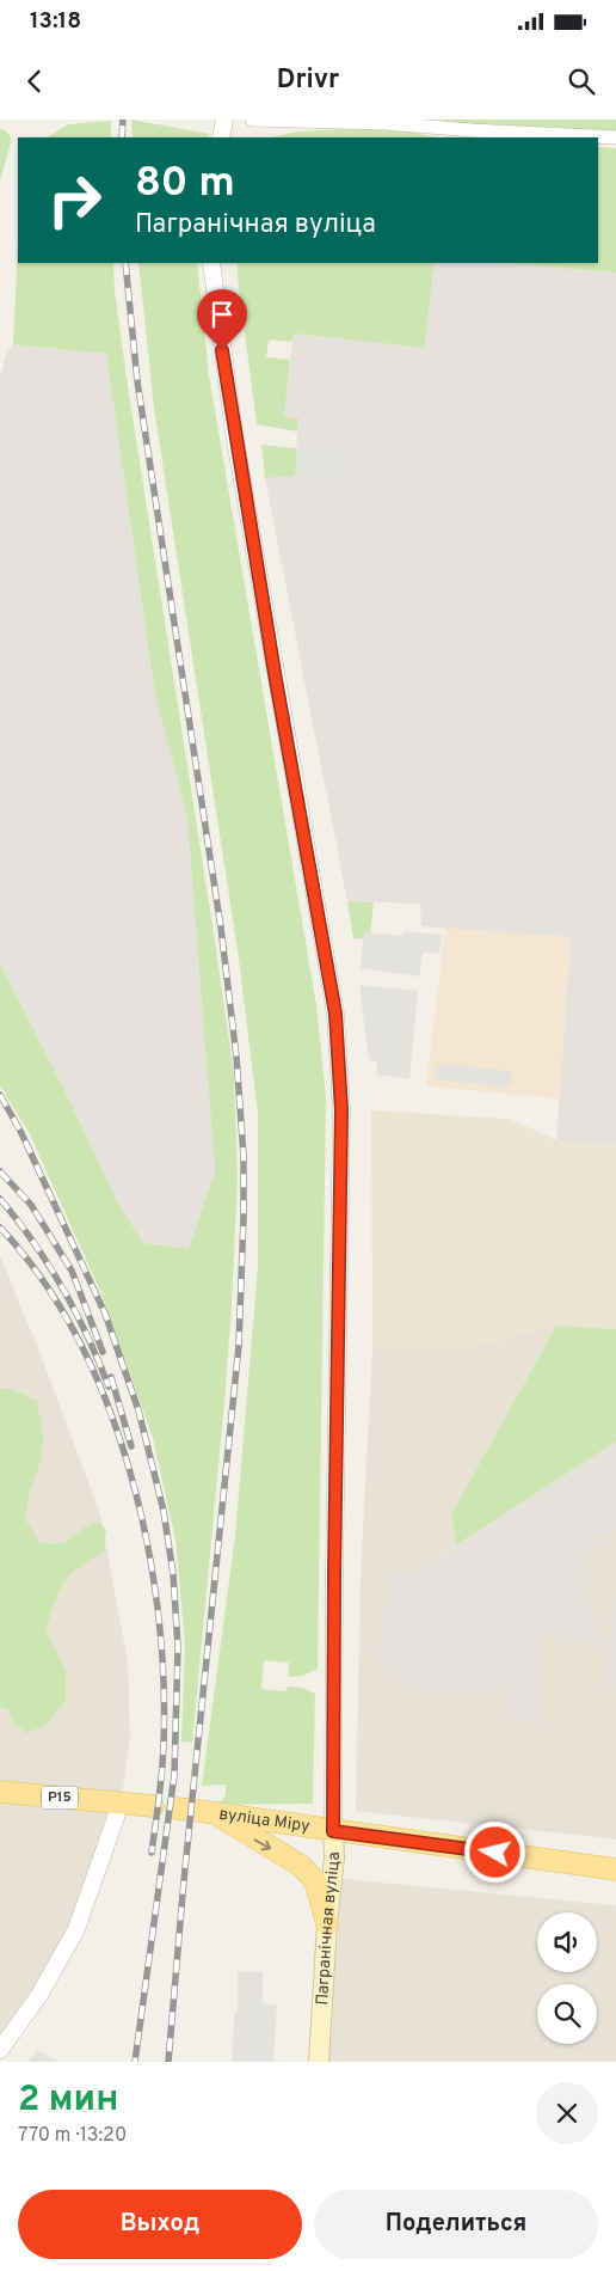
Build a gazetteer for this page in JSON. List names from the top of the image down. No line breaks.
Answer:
{"streets":{"main road":["Р15","вуліца Міру","Пагранічная вуліца"]},"crossings":[["вуліца Міру","Пагранічная вуліца"]],"page":{"status":"13:18","header":"Drivr","turn":["80 m","Пагранічная вуліца"],"heading":["2 мин","770 m · 13:20"],"buttons":["Выход","Поделиться"]}}
